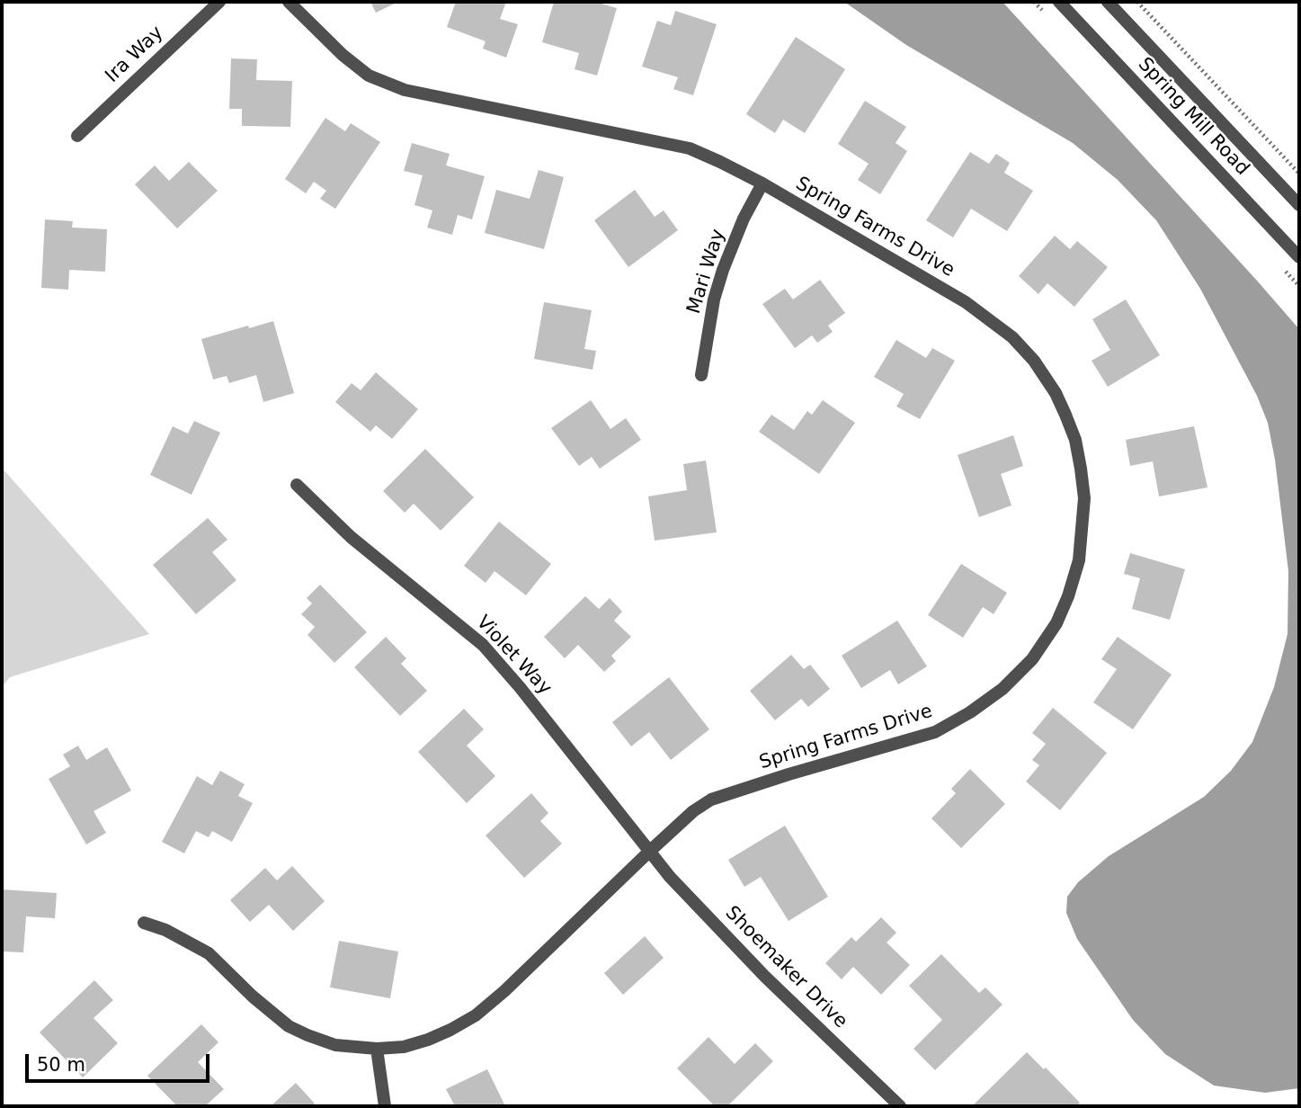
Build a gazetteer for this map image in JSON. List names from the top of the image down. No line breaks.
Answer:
{"streets":{"street":["Ira Way","Spring Mill Road","Spring Farms Drive","Mari Way","Violet Way","Shoemaker Drive"]},"crossings":[["Spring Farms Drive","Mari Way"],["Spring Farms Drive","Violet Way"],["Spring Farms Drive","Shoemaker Drive"],["Violet Way","Shoemaker Drive"]],"scale_bar":"50 m"}
